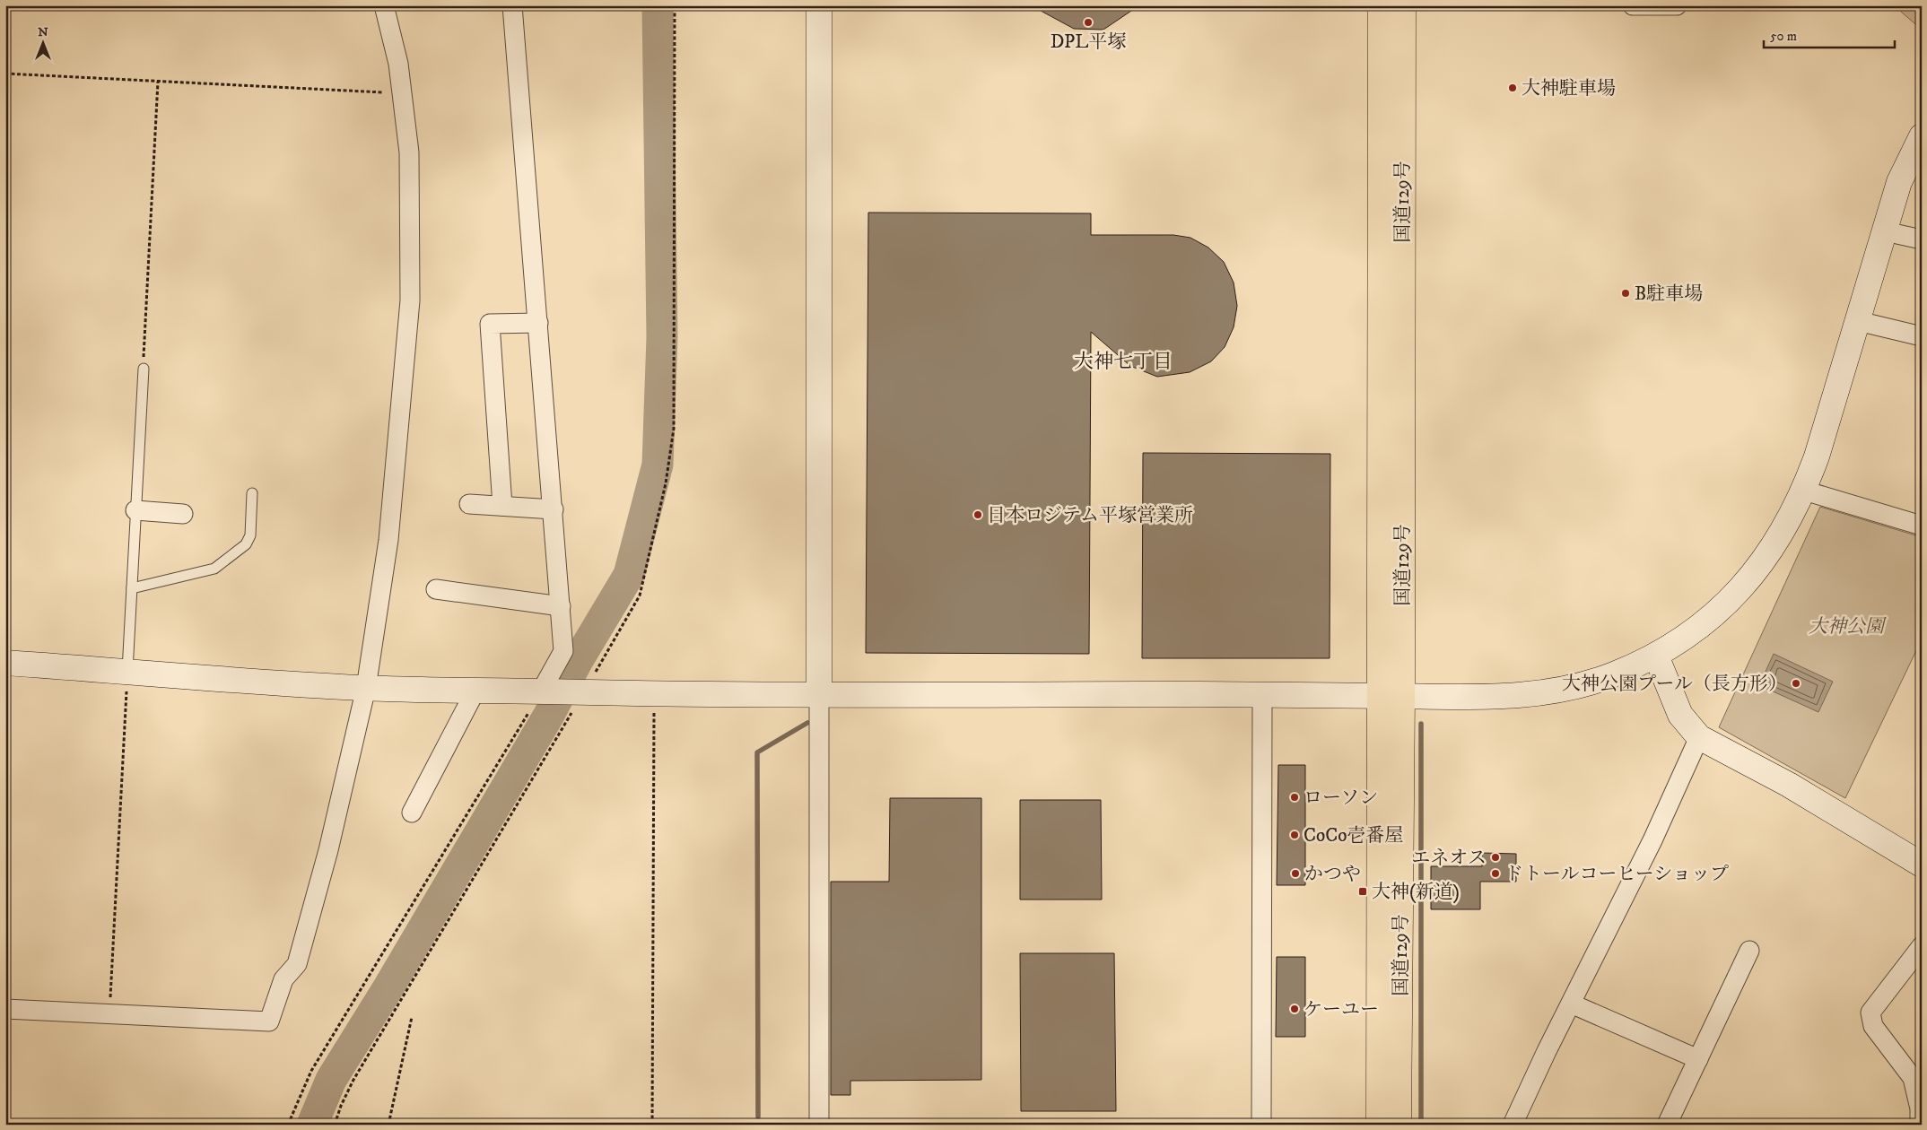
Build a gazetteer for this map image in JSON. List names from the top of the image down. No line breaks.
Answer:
{"streets":{"highway":["国道129号"]},"districts":["大神七丁目"],"parks":["大神公園"],"places":{"other":["DPL平塚","大神駐車場","B駐車場","日本ロジテム平塚営業所","大神公園プール（長方形）","ローソン","CoCo壱番屋","エネオス","かつや","ドトールコーヒーショップ","ケーユー"],"transit":["大神(新道)"]},"scale_bar":"50 m","north":"top"}
